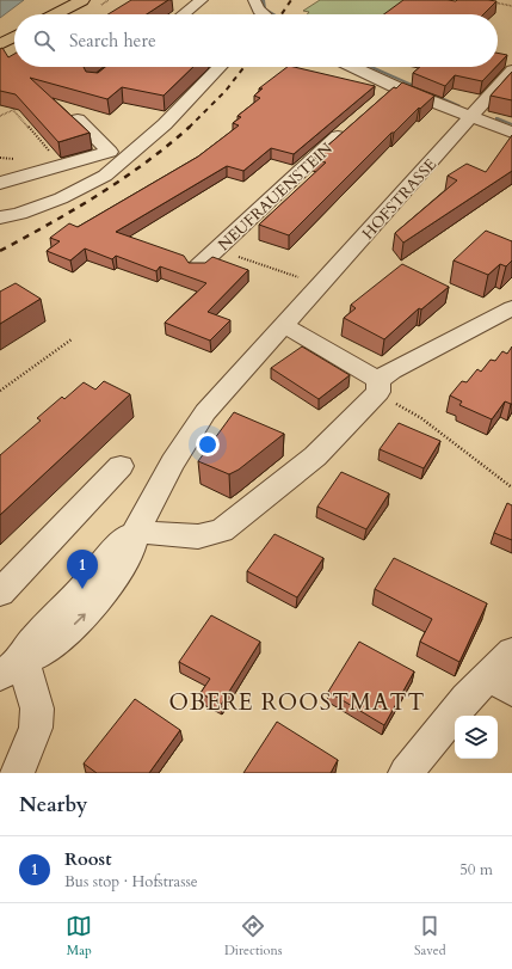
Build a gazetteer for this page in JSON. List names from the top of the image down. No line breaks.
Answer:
{"streets":{"street":["NEUFRAUENSTEIN","HOFSTRASSE"]},"districts":["OBERE ROOSTMATT"],"page":{"search":"Search here","pins":"1","heading":"Nearby","list":[{"mark":"1","name":"Roost","note":"Bus stop · Hofstrasse","value":"50 m"}],"nav":["Map","Directions","Saved"]}}
